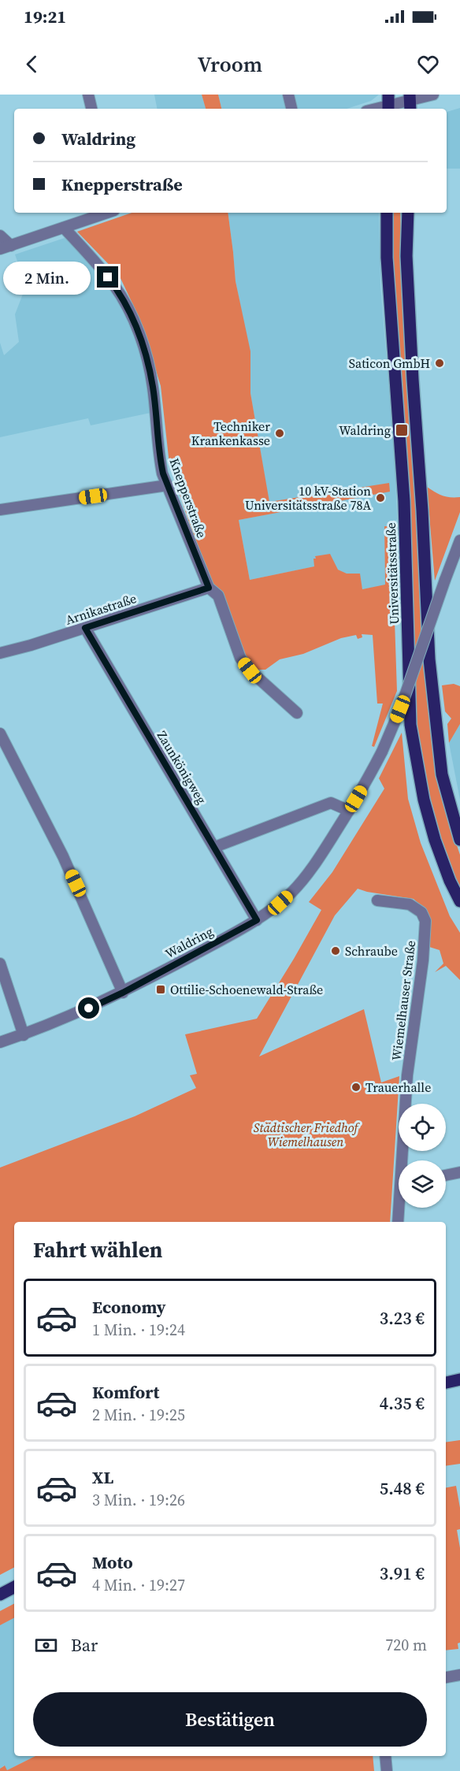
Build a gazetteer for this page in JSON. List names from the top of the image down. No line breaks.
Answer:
{"streets":{"main road":["Universitätsstraße"],"street":["Knepperstraße","Arnikastraße","Zaunkönigweg","Waldring","Wiemelhauser Straße"]},"crossings":[["Knepperstraße","Arnikastraße"],["Arnikastraße","Zaunkönigweg"],["Zaunkönigweg","Waldring"]],"parks":["Städtischer Friedhof Wiemelhausen"],"places":{"other":["Saticon GmbH","Techniker Krankenkasse","10 kV-Station Universitätsstraße 78A","Schraube","Trauerhalle"],"transit":["Waldring","Ottilie-Schoenewald-Straße"]},"page":{"status":"19:21","header":"Vroom","banner":["Waldring","Knepperstraße"],"bubble":"2 Min.","heading":"Fahrt wählen","list":[{"name":"Economy","note":"1 Min. · 19:24","value":"3.23 €"},{"name":"Komfort","note":"2 Min. · 19:25","value":"4.35 €"},{"name":"XL","note":"3 Min. · 19:26","value":"5.48 €"},{"name":"Moto","note":"4 Min. · 19:27","value":"3.91 €"}],"pay":["Bar","720 m"],"buttons":"Bestätigen"}}
